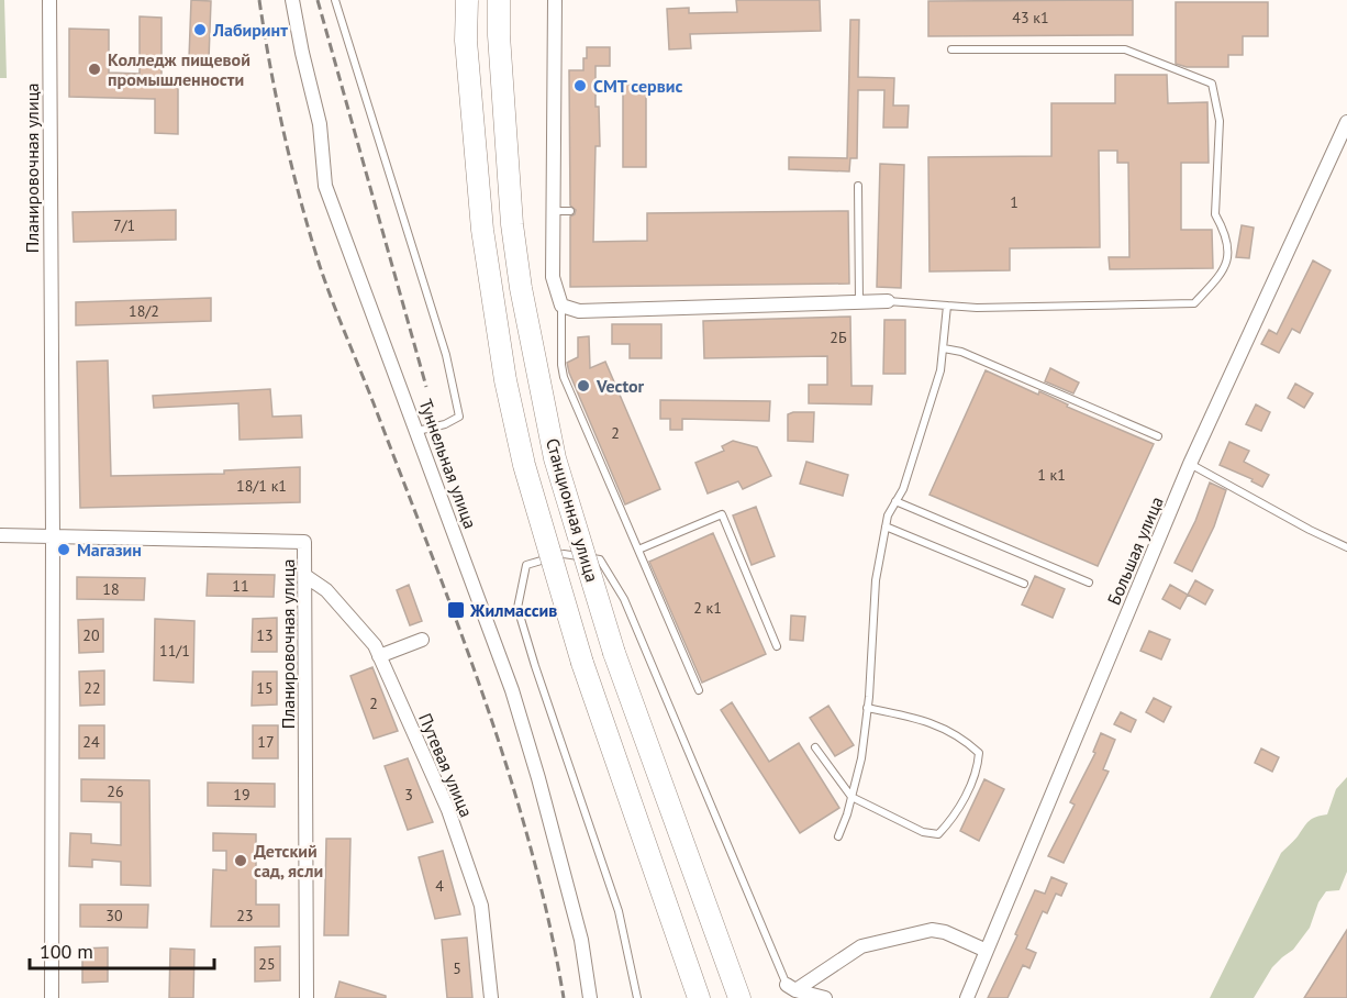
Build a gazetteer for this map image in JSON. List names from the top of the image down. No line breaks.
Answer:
{"streets":{"main road":["Станционная улица"],"street":["Планировочная улица","Туннельная улица","Большая улица","Путевая улица"]},"crossings":[["Планировочная улица","Путевая улица"]],"places":{"other":["Лабиринт","Колледж пищевой промышленности","СМТ сервис","Vector","Магазин","Детский сад, ясли"],"transit":["Жилмассив"]},"house_numbers":["43 к1","1","7/1","18/2","2Б","2","1 к1","18/1 к1","11","18","2 к1","20","13","11/1","22","15","2","24","17","26","19","3","4","30","23","25","5"],"scale_bar":"100 m"}
